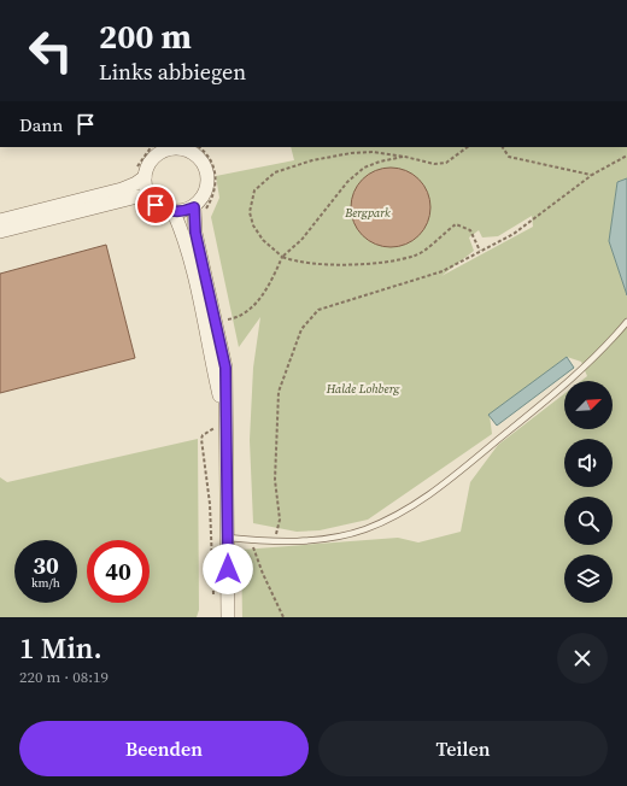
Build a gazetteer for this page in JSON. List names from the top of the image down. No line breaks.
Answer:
{"parks":["Bergpark","Halde Lohberg"],"north":"top right","page":{"turn":["200 m","Links abbiegen"],"then":"Dann","speed":"30 km/h","limit":"40","heading":["1 Min.","220 m · 08:19"],"buttons":["Beenden","Teilen"]}}
